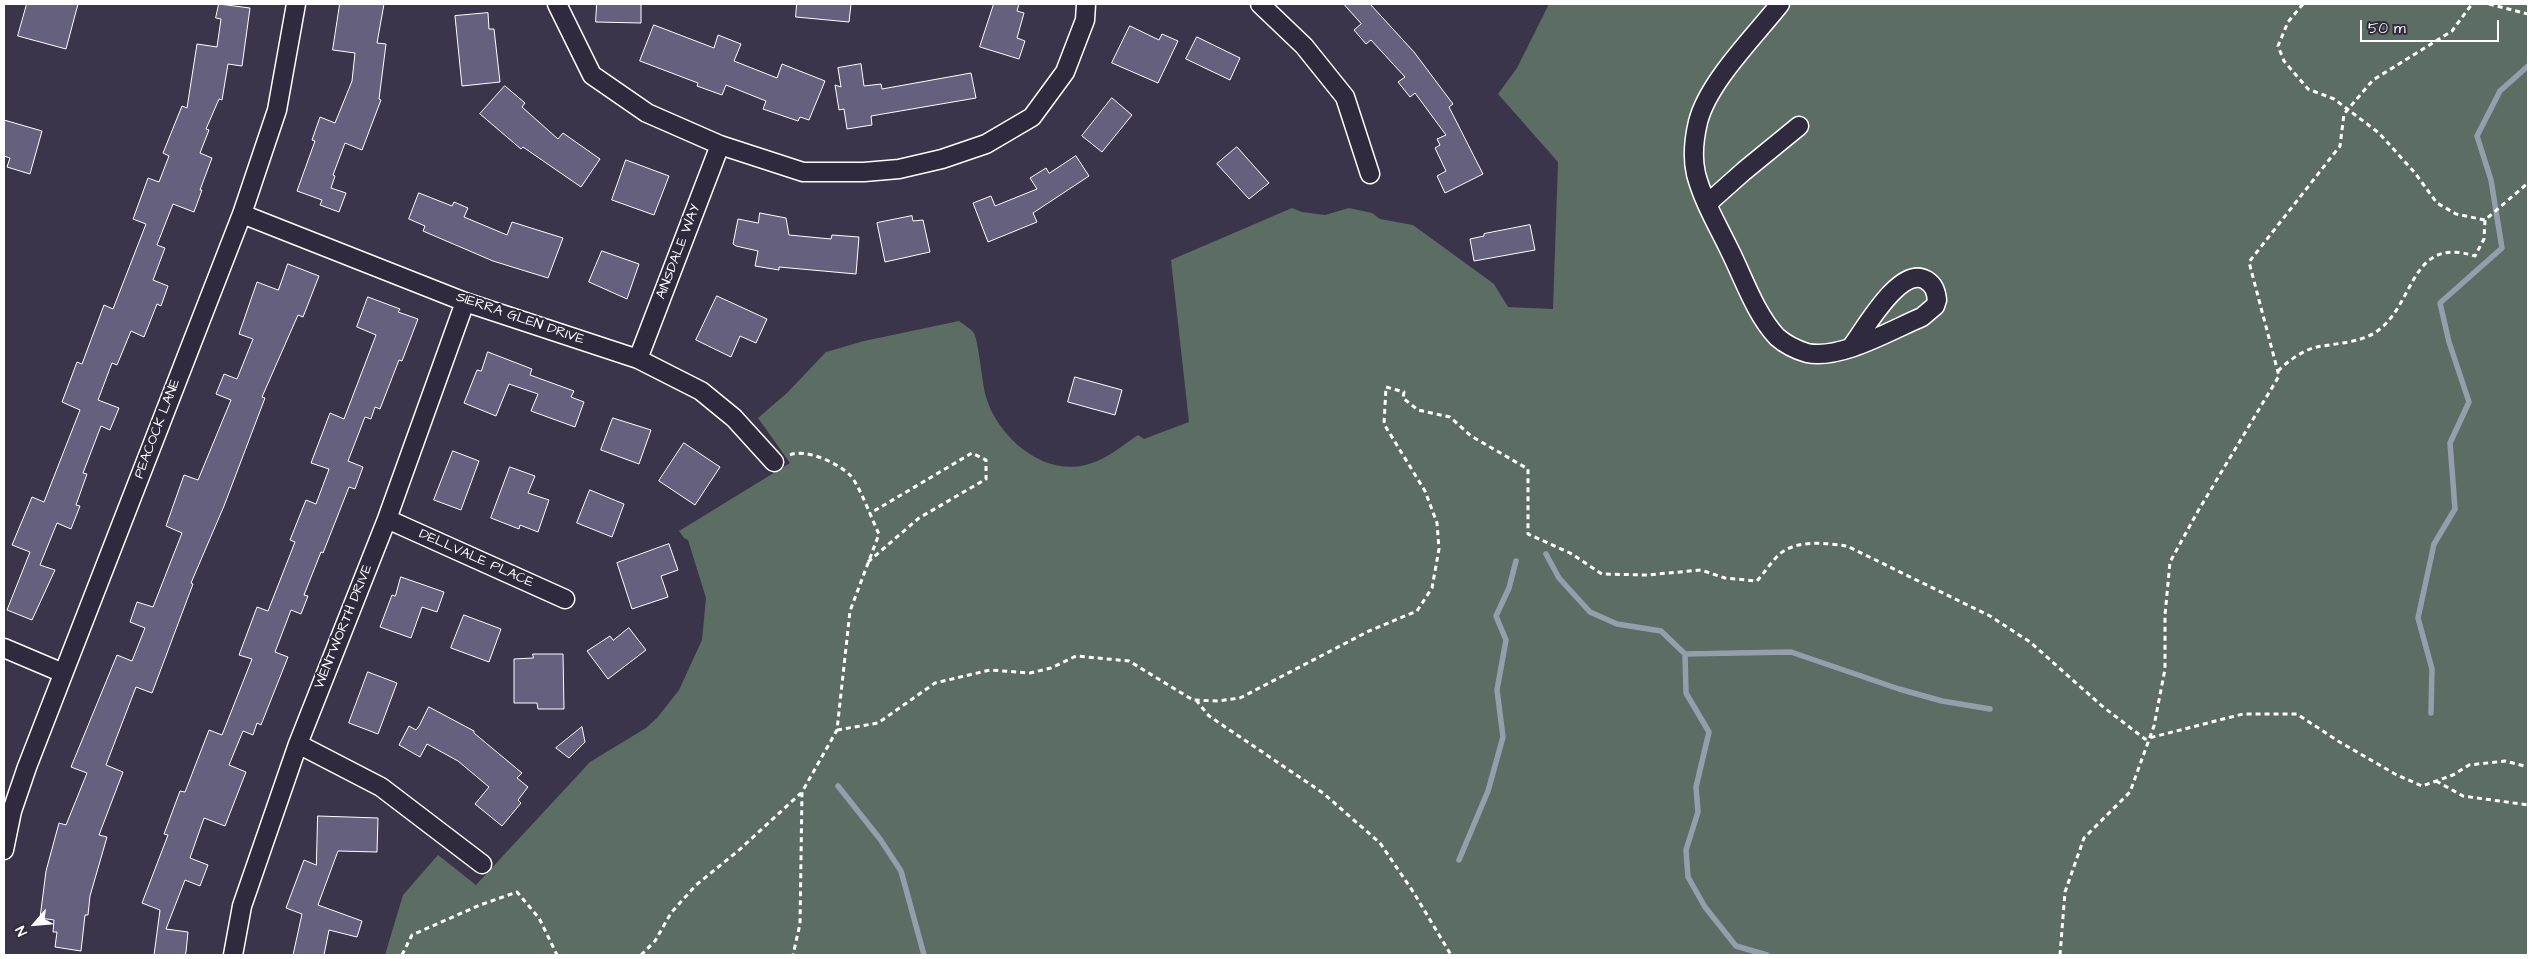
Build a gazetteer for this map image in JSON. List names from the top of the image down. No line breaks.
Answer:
{"streets":{"street":["AINSDALE WAY","SIERRA GLEN DRIVE","PEACOCK LANE","DELLVALE PLACE","WENTWORTH DRIVE"]},"crossings":[["AINSDALE WAY","SIERRA GLEN DRIVE"],["SIERRA GLEN DRIVE","PEACOCK LANE"],["SIERRA GLEN DRIVE","WENTWORTH DRIVE"],["DELLVALE PLACE","WENTWORTH DRIVE"]],"scale_bar":"50 m","north":"bottom left"}
